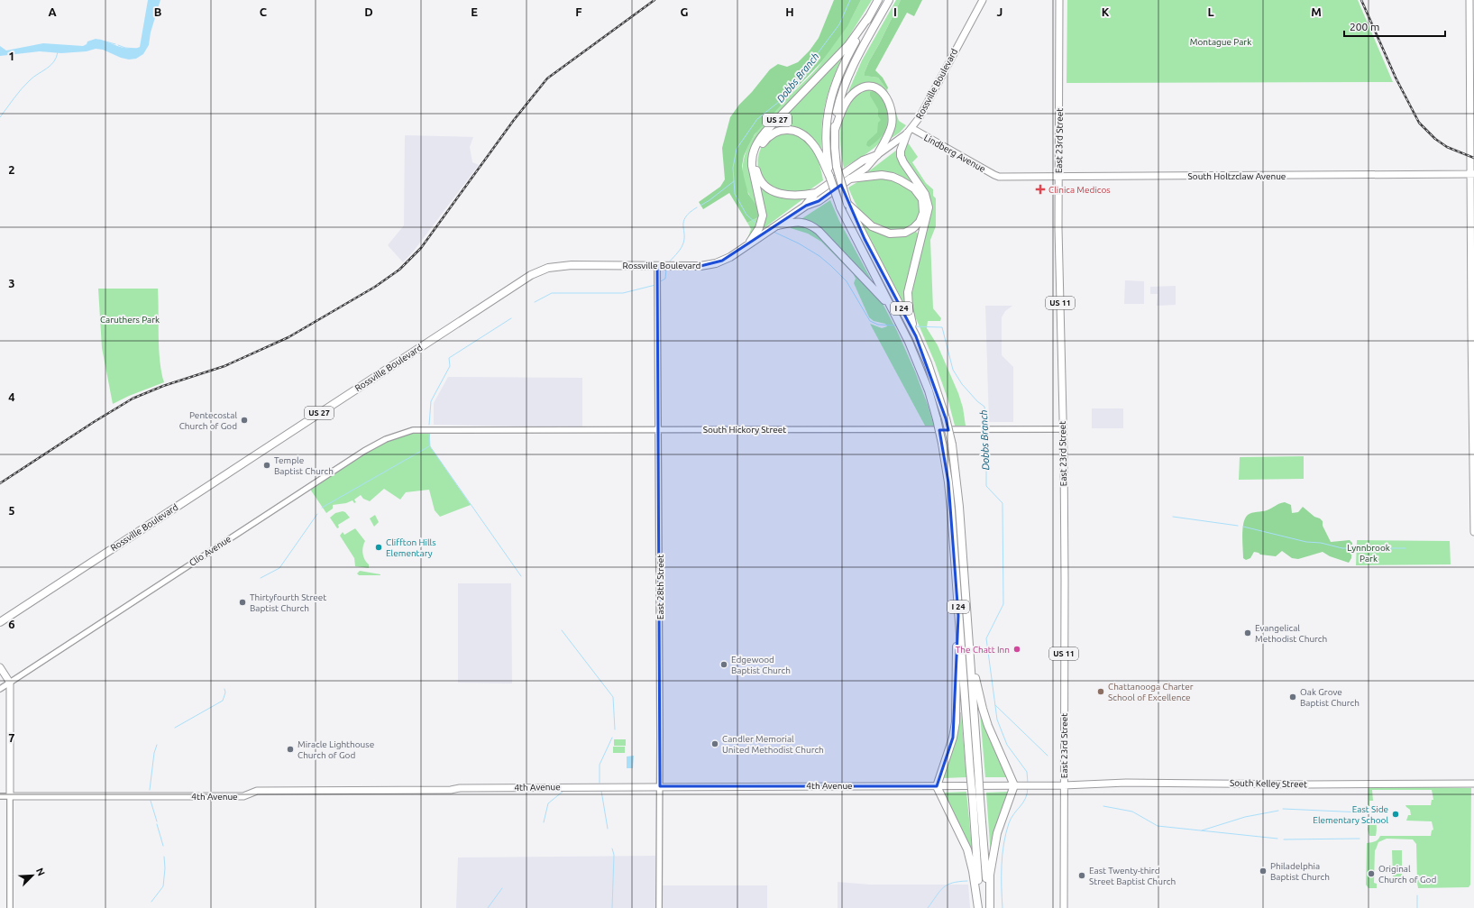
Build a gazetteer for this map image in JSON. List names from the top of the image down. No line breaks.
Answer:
{"streets":{"highway":["Rossville Boulevard","US 27","I 24"],"main road":["East 23rd Street","Lindberg Avenue","South Holtzclaw Avenue","US 11","South Kelley Street","4th Avenue"],"street":["South Hickory Street","Clio Avenue","East 28th Street"]},"crossings":[["Rossville Boulevard","US 27"],["Rossville Boulevard","Lindberg Avenue"],["Rossville Boulevard","East 28th Street"],["US 27","I 24"],["East 23rd Street","South Holtzclaw Avenue"],["East 23rd Street","South Hickory Street"],["East 23rd Street","South Kelley Street"],["East 23rd Street","4th Avenue"],["Lindberg Avenue","South Holtzclaw Avenue"],["South Hickory Street","Clio Avenue"],["South Hickory Street","East 28th Street"],["East 28th Street","4th Avenue"],["South Kelley Street","4th Avenue"]],"water":["Dobbs Branch"],"parks":["Montague Park","Caruthers Park","Lynnbrook Park"],"places":{"health":["Clinica Medicos"],"other":["Pentecostal Church of God","Temple Baptist Church","Cliffton Hills Elementary","Thirtyfourth Street Baptist Church","Evangelical Methodist Church","The Chatt Inn","Edgewood Baptist Church","Chattanooga Charter School of Excellence","Oak Grove Baptist Church","Candler Memorial United Methodist Church","Miracle Lighthouse Church of God","East Side Elementary School","Philadelphia Baptist Church","Original Church of God","East Twenty-third Street Baptist Church"]},"scale_bar":"200 m","north":"top right","grid":{"columns":["A","B","C","D","E","F","G","H","I","J","K","L","M"],"rows":["1","2","3","4","5","6","7"]}}
